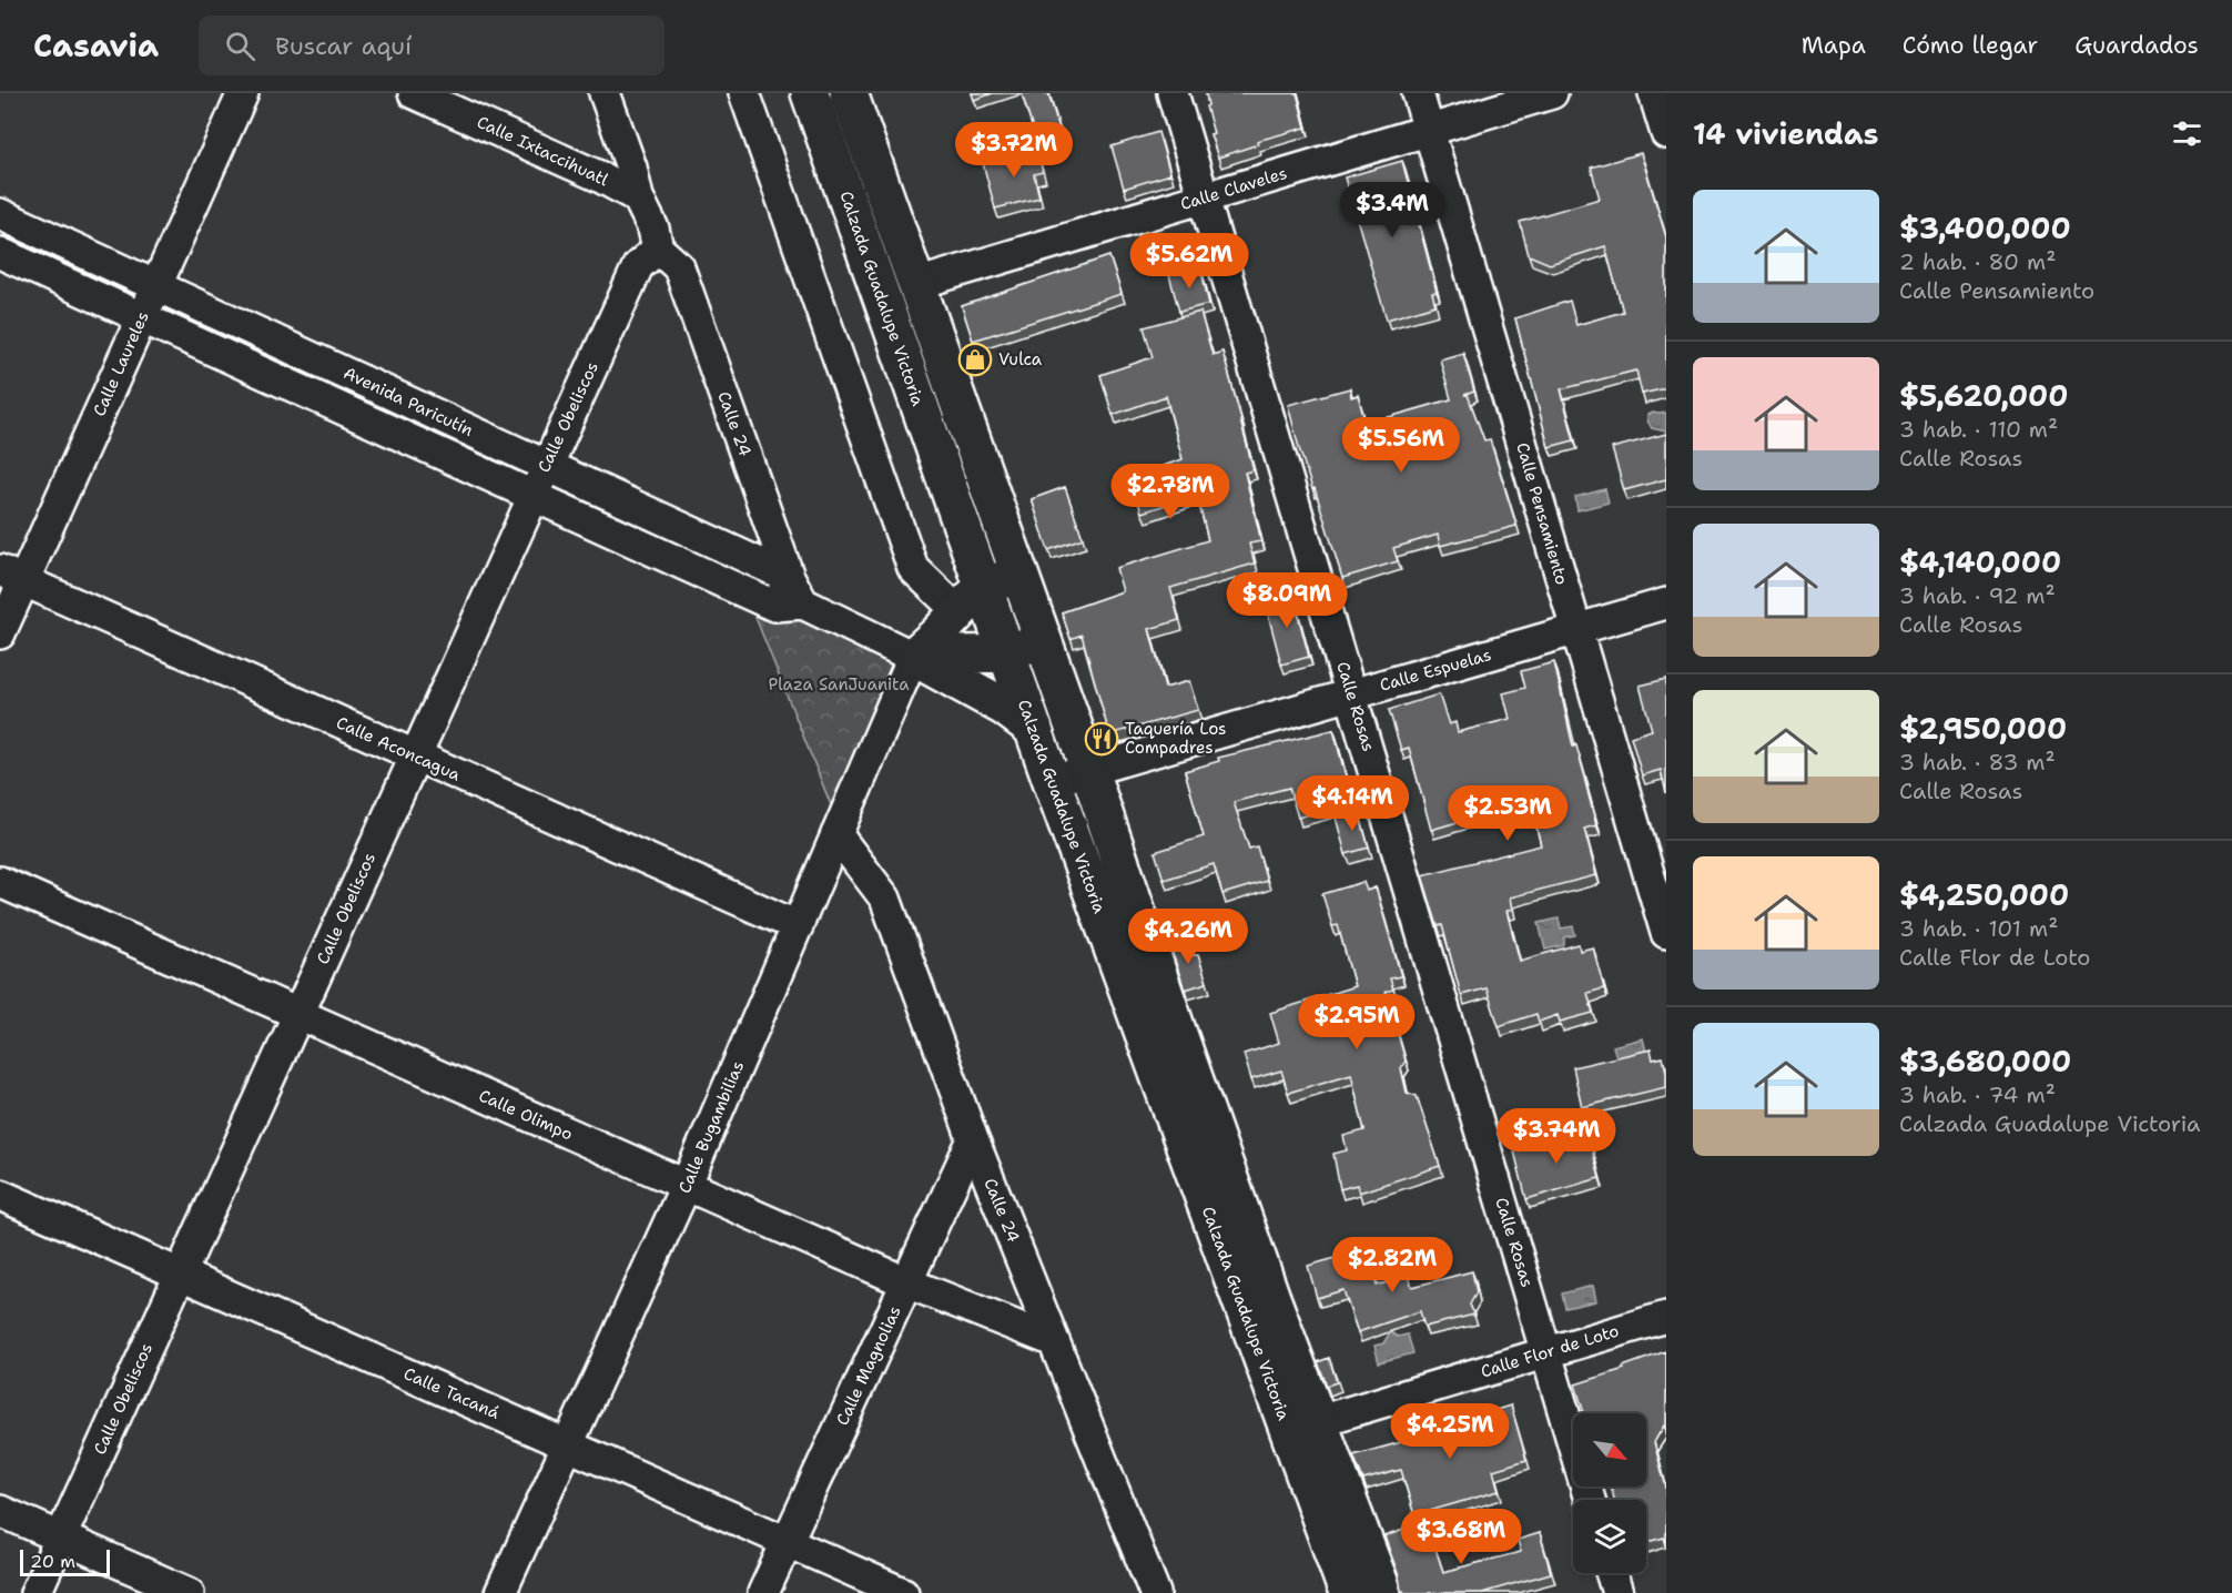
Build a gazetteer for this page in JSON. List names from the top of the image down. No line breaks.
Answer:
{"streets":{"main road":["Calzada Guadalupe Victoria"],"street":["Calle Ixtaccihuatl","Calle Claveles","Calle Laureles","Avenida Paricutín","Calle Obeliscos","Calle 24","Calle Pensamiento","Calle Espuelas","Calle Rosas","Calle Aconcagua","Calle Olimpo","Calle Bugambilias","Calle Flor de Loto","Calle Magnolias","Calle Tacaná"]},"crossings":[["Calle Claveles","Calzada Guadalupe Victoria"],["Calle Claveles","Calle Pensamiento"],["Calle Claveles","Calle Rosas"],["Calzada Guadalupe Victoria","Calle Espuelas"],["Calzada Guadalupe Victoria","Calle Flor de Loto"],["Calle Laureles","Avenida Paricutín"],["Calle Laureles","Calle Aconcagua"],["Avenida Paricutín","Calle Obeliscos"],["Avenida Paricutín","Calle 24"],["Avenida Paricutín","Calle Bugambilias"],["Calle Obeliscos","Calle 24"],["Calle Obeliscos","Calle Aconcagua"],["Calle Obeliscos","Calle Olimpo"],["Calle Obeliscos","Calle Tacaná"],["Calle 24","Calle Olimpo"],["Calle 24","Calle Bugambilias"],["Calle 24","Calle Magnolias"],["Calle Pensamiento","Calle Espuelas"],["Calle Espuelas","Calle Rosas"],["Calle Rosas","Calle Flor de Loto"],["Calle Aconcagua","Calle Bugambilias"],["Calle Olimpo","Calle Bugambilias"],["Calle Olimpo","Calle Magnolias"],["Calle Bugambilias","Calle Tacaná"],["Calle Magnolias","Calle Tacaná"]],"parks":["Plaza SanJuanita"],"places":{"shop":["Vulca"],"restaurant":["Taquería Los Compadres"]},"scale_bar":"20 m","north":"bottom right","page":{"header":"Casavia","search":"Buscar aquí","nav":["Mapa","Cómo llegar","Guardados"],"heading":"14 viviendas","price":["$3.72M","$3.4M","$5.62M","$5.56M","$2.78M","$8.09M","$4.14M","$2.53M","$4.26M","$2.95M","$3.74M","$2.82M","$4.25M","$3.68M"],"list":[{"name":"$3,400,000","note":"2 hab. · 80 m² · Calle Pensamiento"},{"name":"$5,620,000","note":"3 hab. · 110 m² · Calle Rosas"},{"name":"$4,140,000","note":"3 hab. · 92 m² · Calle Rosas"},{"name":"$2,950,000","note":"3 hab. · 83 m² · Calle Rosas"},{"name":"$4,250,000","note":"3 hab. · 101 m² · Calle Flor de Loto"},{"name":"$3,680,000","note":"3 hab. · 74 m² · Calzada Guadalupe Victoria"}],"scale":"20 m"}}
